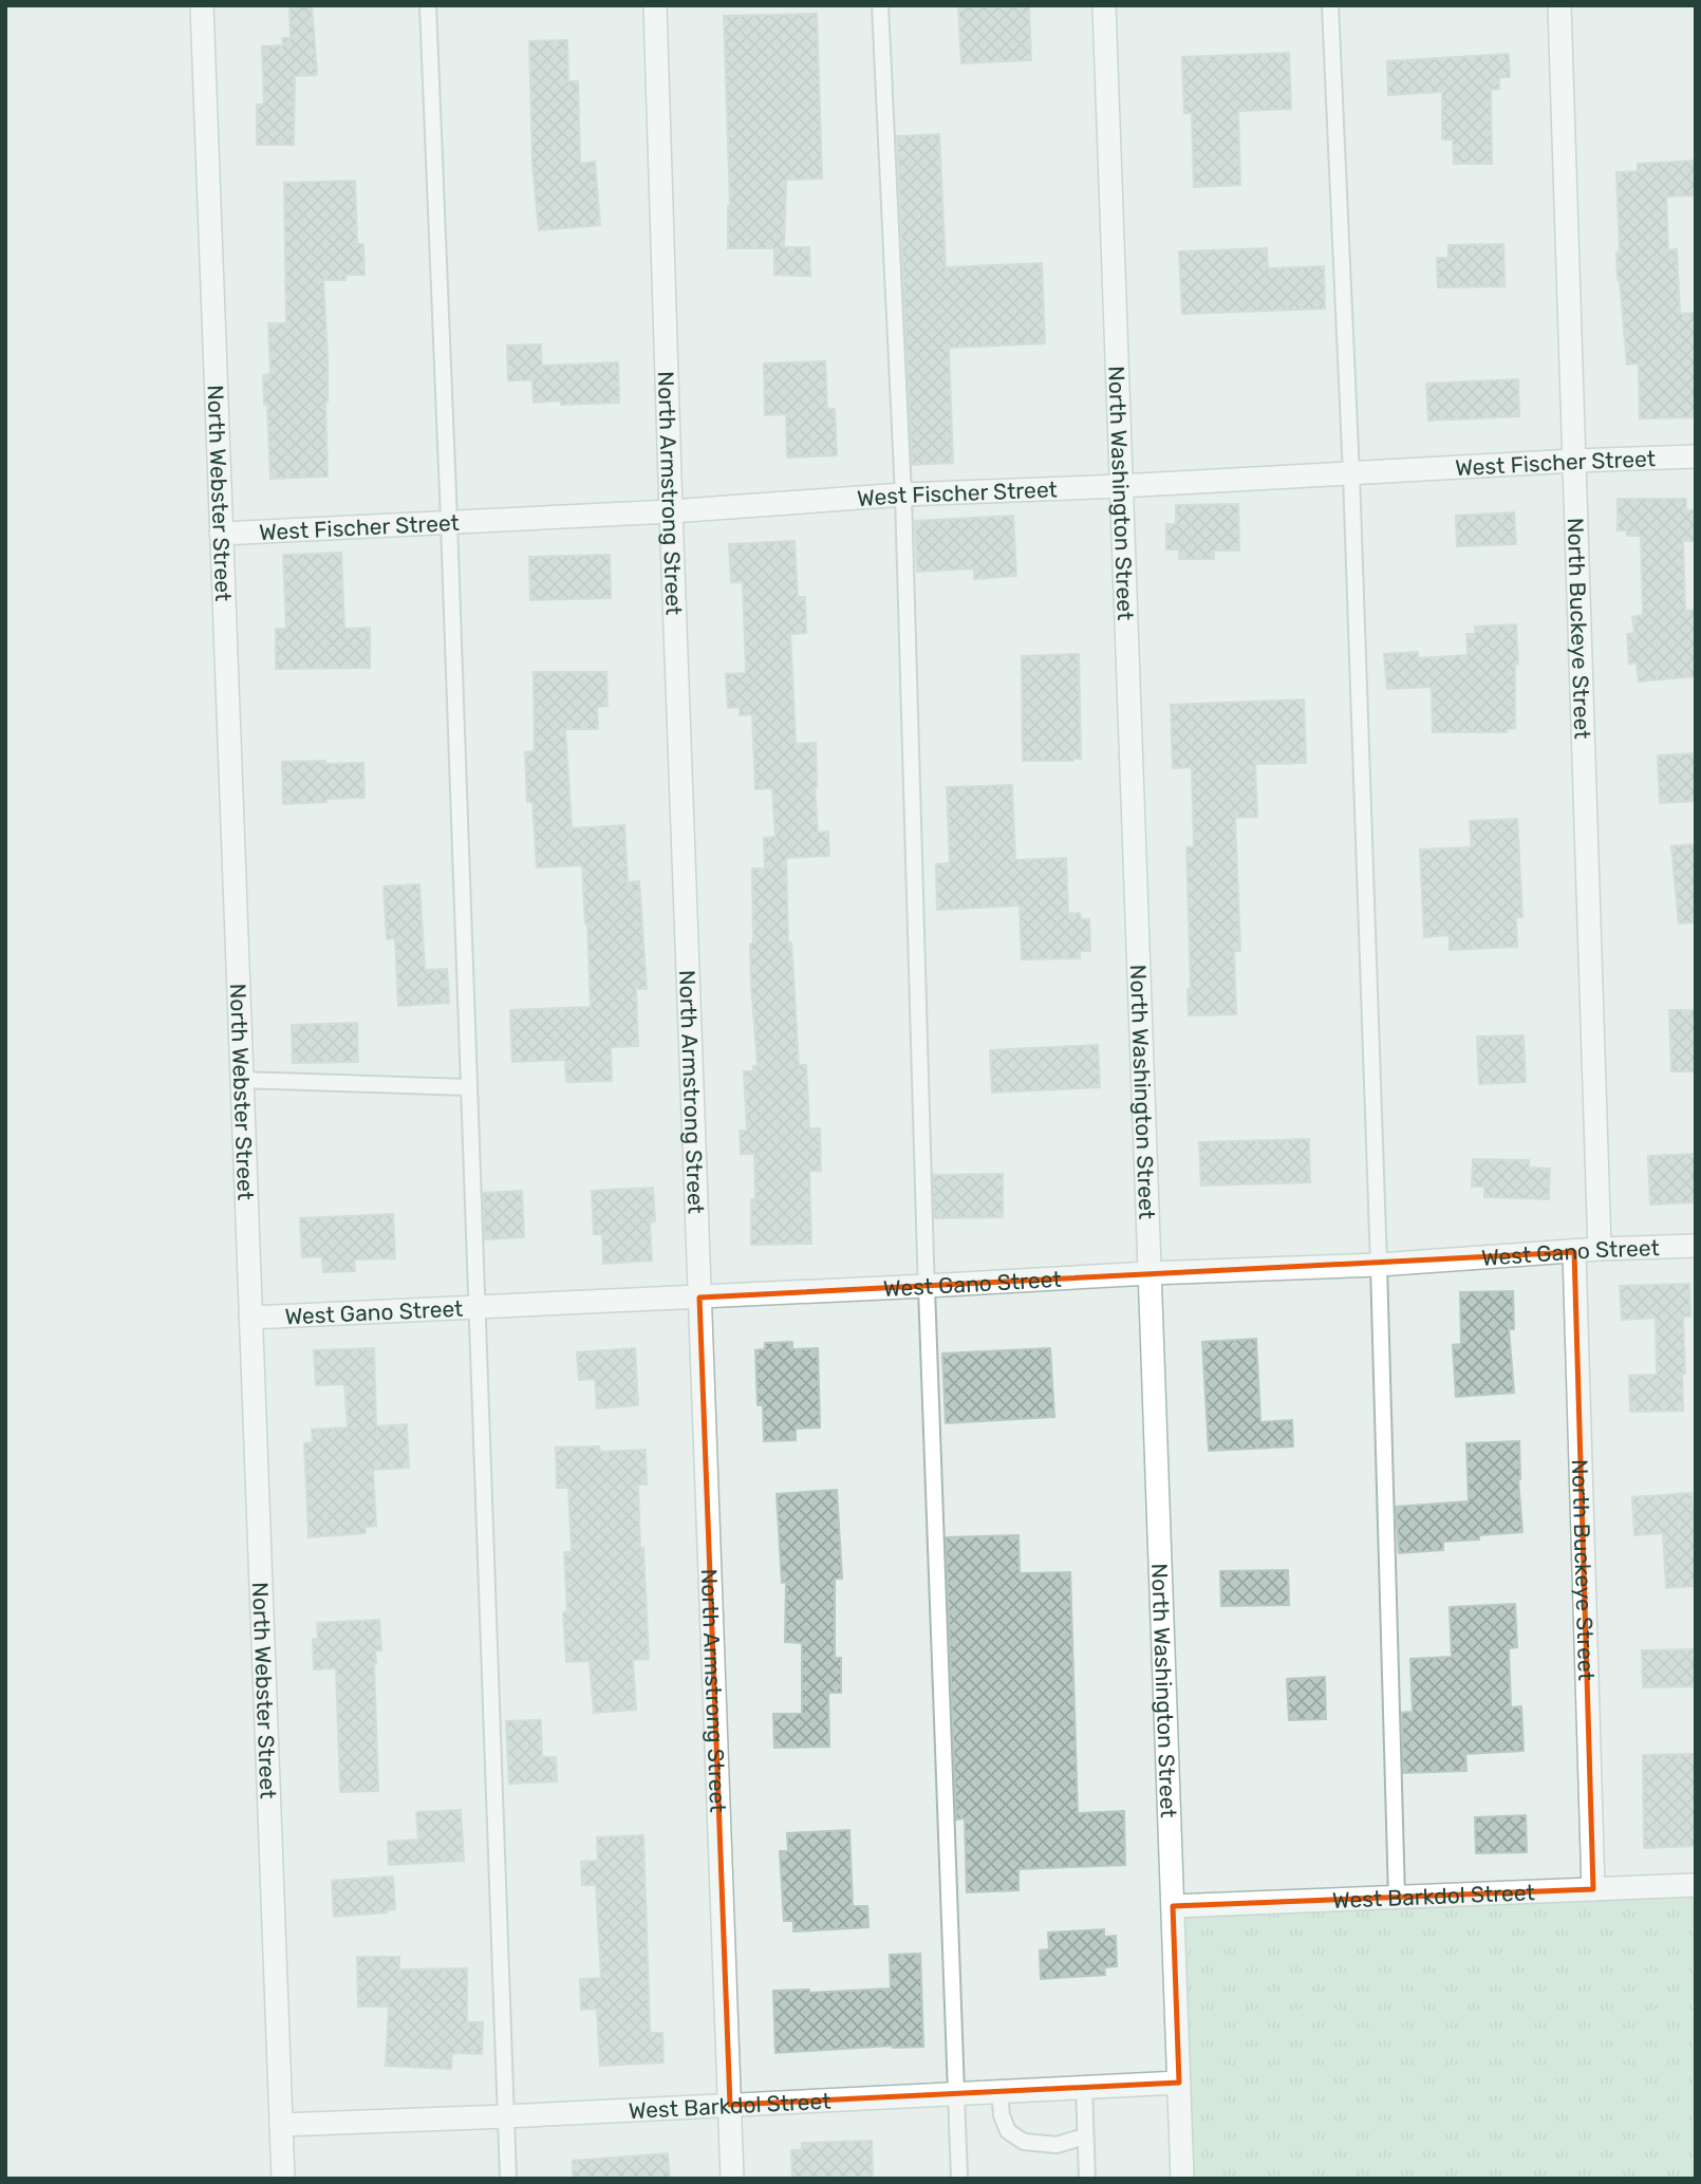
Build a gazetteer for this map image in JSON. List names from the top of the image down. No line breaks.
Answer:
{"streets":{"street":["West Fischer Street","North Webster Street","North Armstrong Street","North Washington Street","North Buckeye Street","West Gano Street","West Barkdol Street"]},"crossings":[["West Fischer Street","North Webster Street"],["West Fischer Street","North Armstrong Street"],["West Fischer Street","North Washington Street"],["West Fischer Street","North Buckeye Street"],["North Webster Street","West Gano Street"],["North Webster Street","West Barkdol Street"],["North Armstrong Street","West Gano Street"],["North Armstrong Street","West Barkdol Street"],["North Washington Street","West Gano Street"],["North Washington Street","West Barkdol Street"],["North Buckeye Street","West Gano Street"],["North Buckeye Street","West Barkdol Street"]]}
